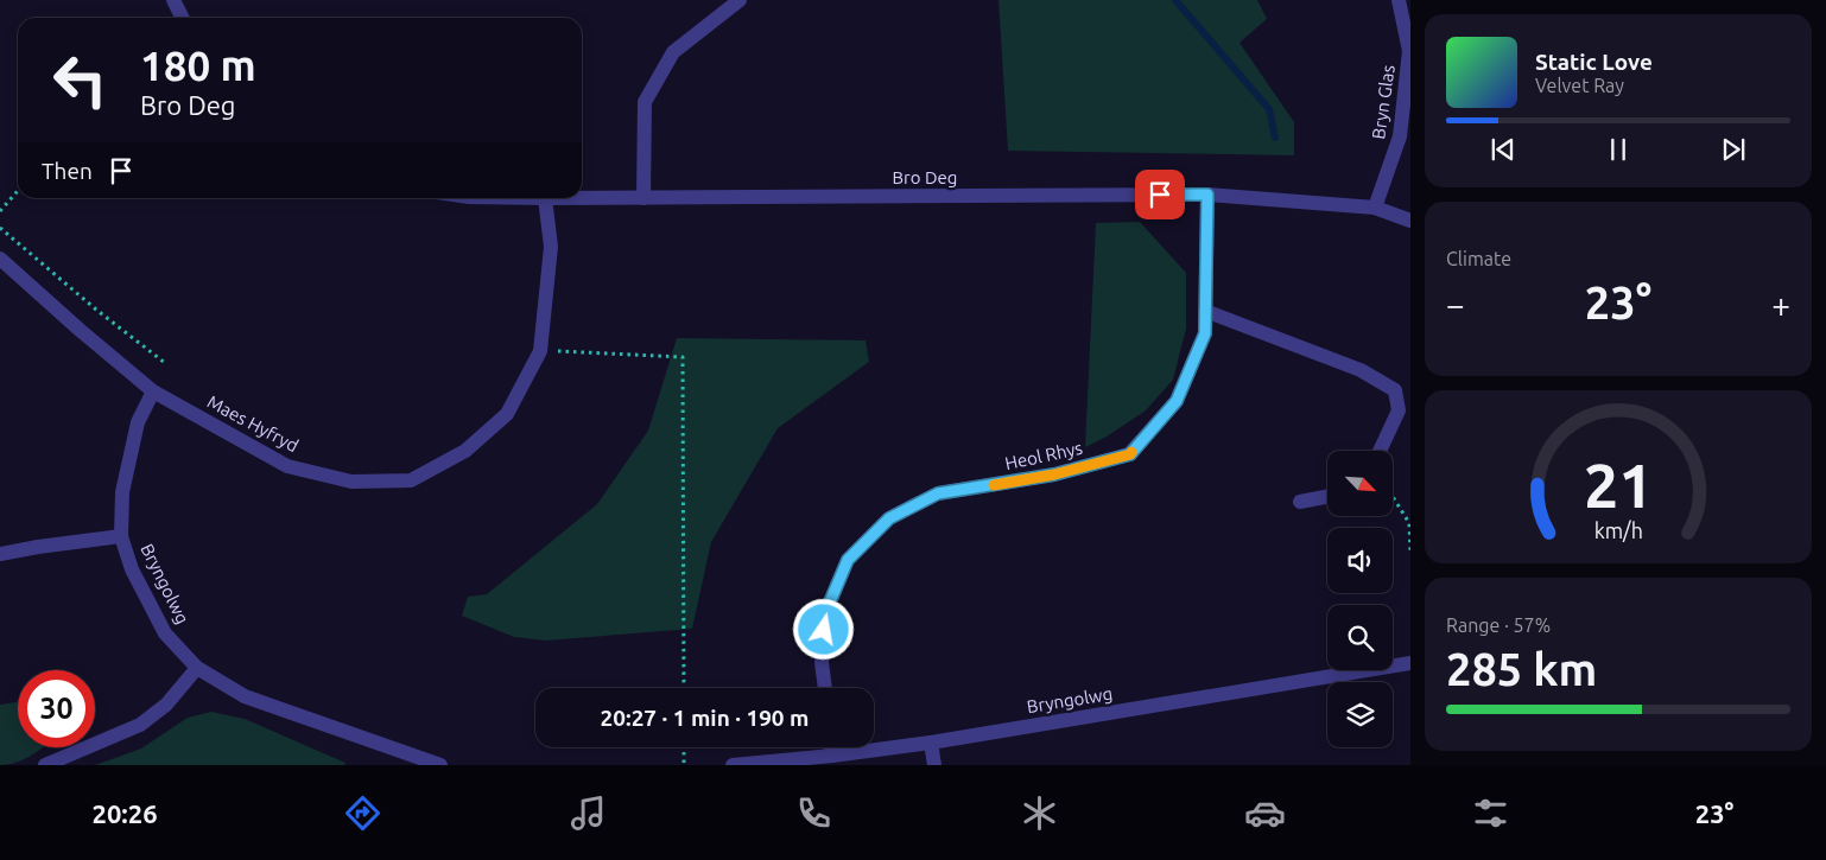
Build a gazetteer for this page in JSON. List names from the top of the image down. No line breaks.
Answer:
{"streets":{"street":["Bryn Glas","Bro Deg","Maes Hyfryd","Heol Rhys","Bryngolwg"]},"crossings":[["Bryn Glas","Bro Deg"],["Bro Deg","Maes Hyfryd"],["Bro Deg","Heol Rhys"],["Maes Hyfryd","Bryngolwg"]],"north":"bottom right","page":{"turn":["180 m","Bro Deg"],"song":["Static Love","Velvet Ray"],"then":"Then","tile":["Climate",["Range · 57%","285 km"]],"heat":["−","23°","+"],"limit":"30","trip":"20:27 · 1 min · 190 m","tabs":["20:26","23°"],"gauge":["21","km/h"]}}
